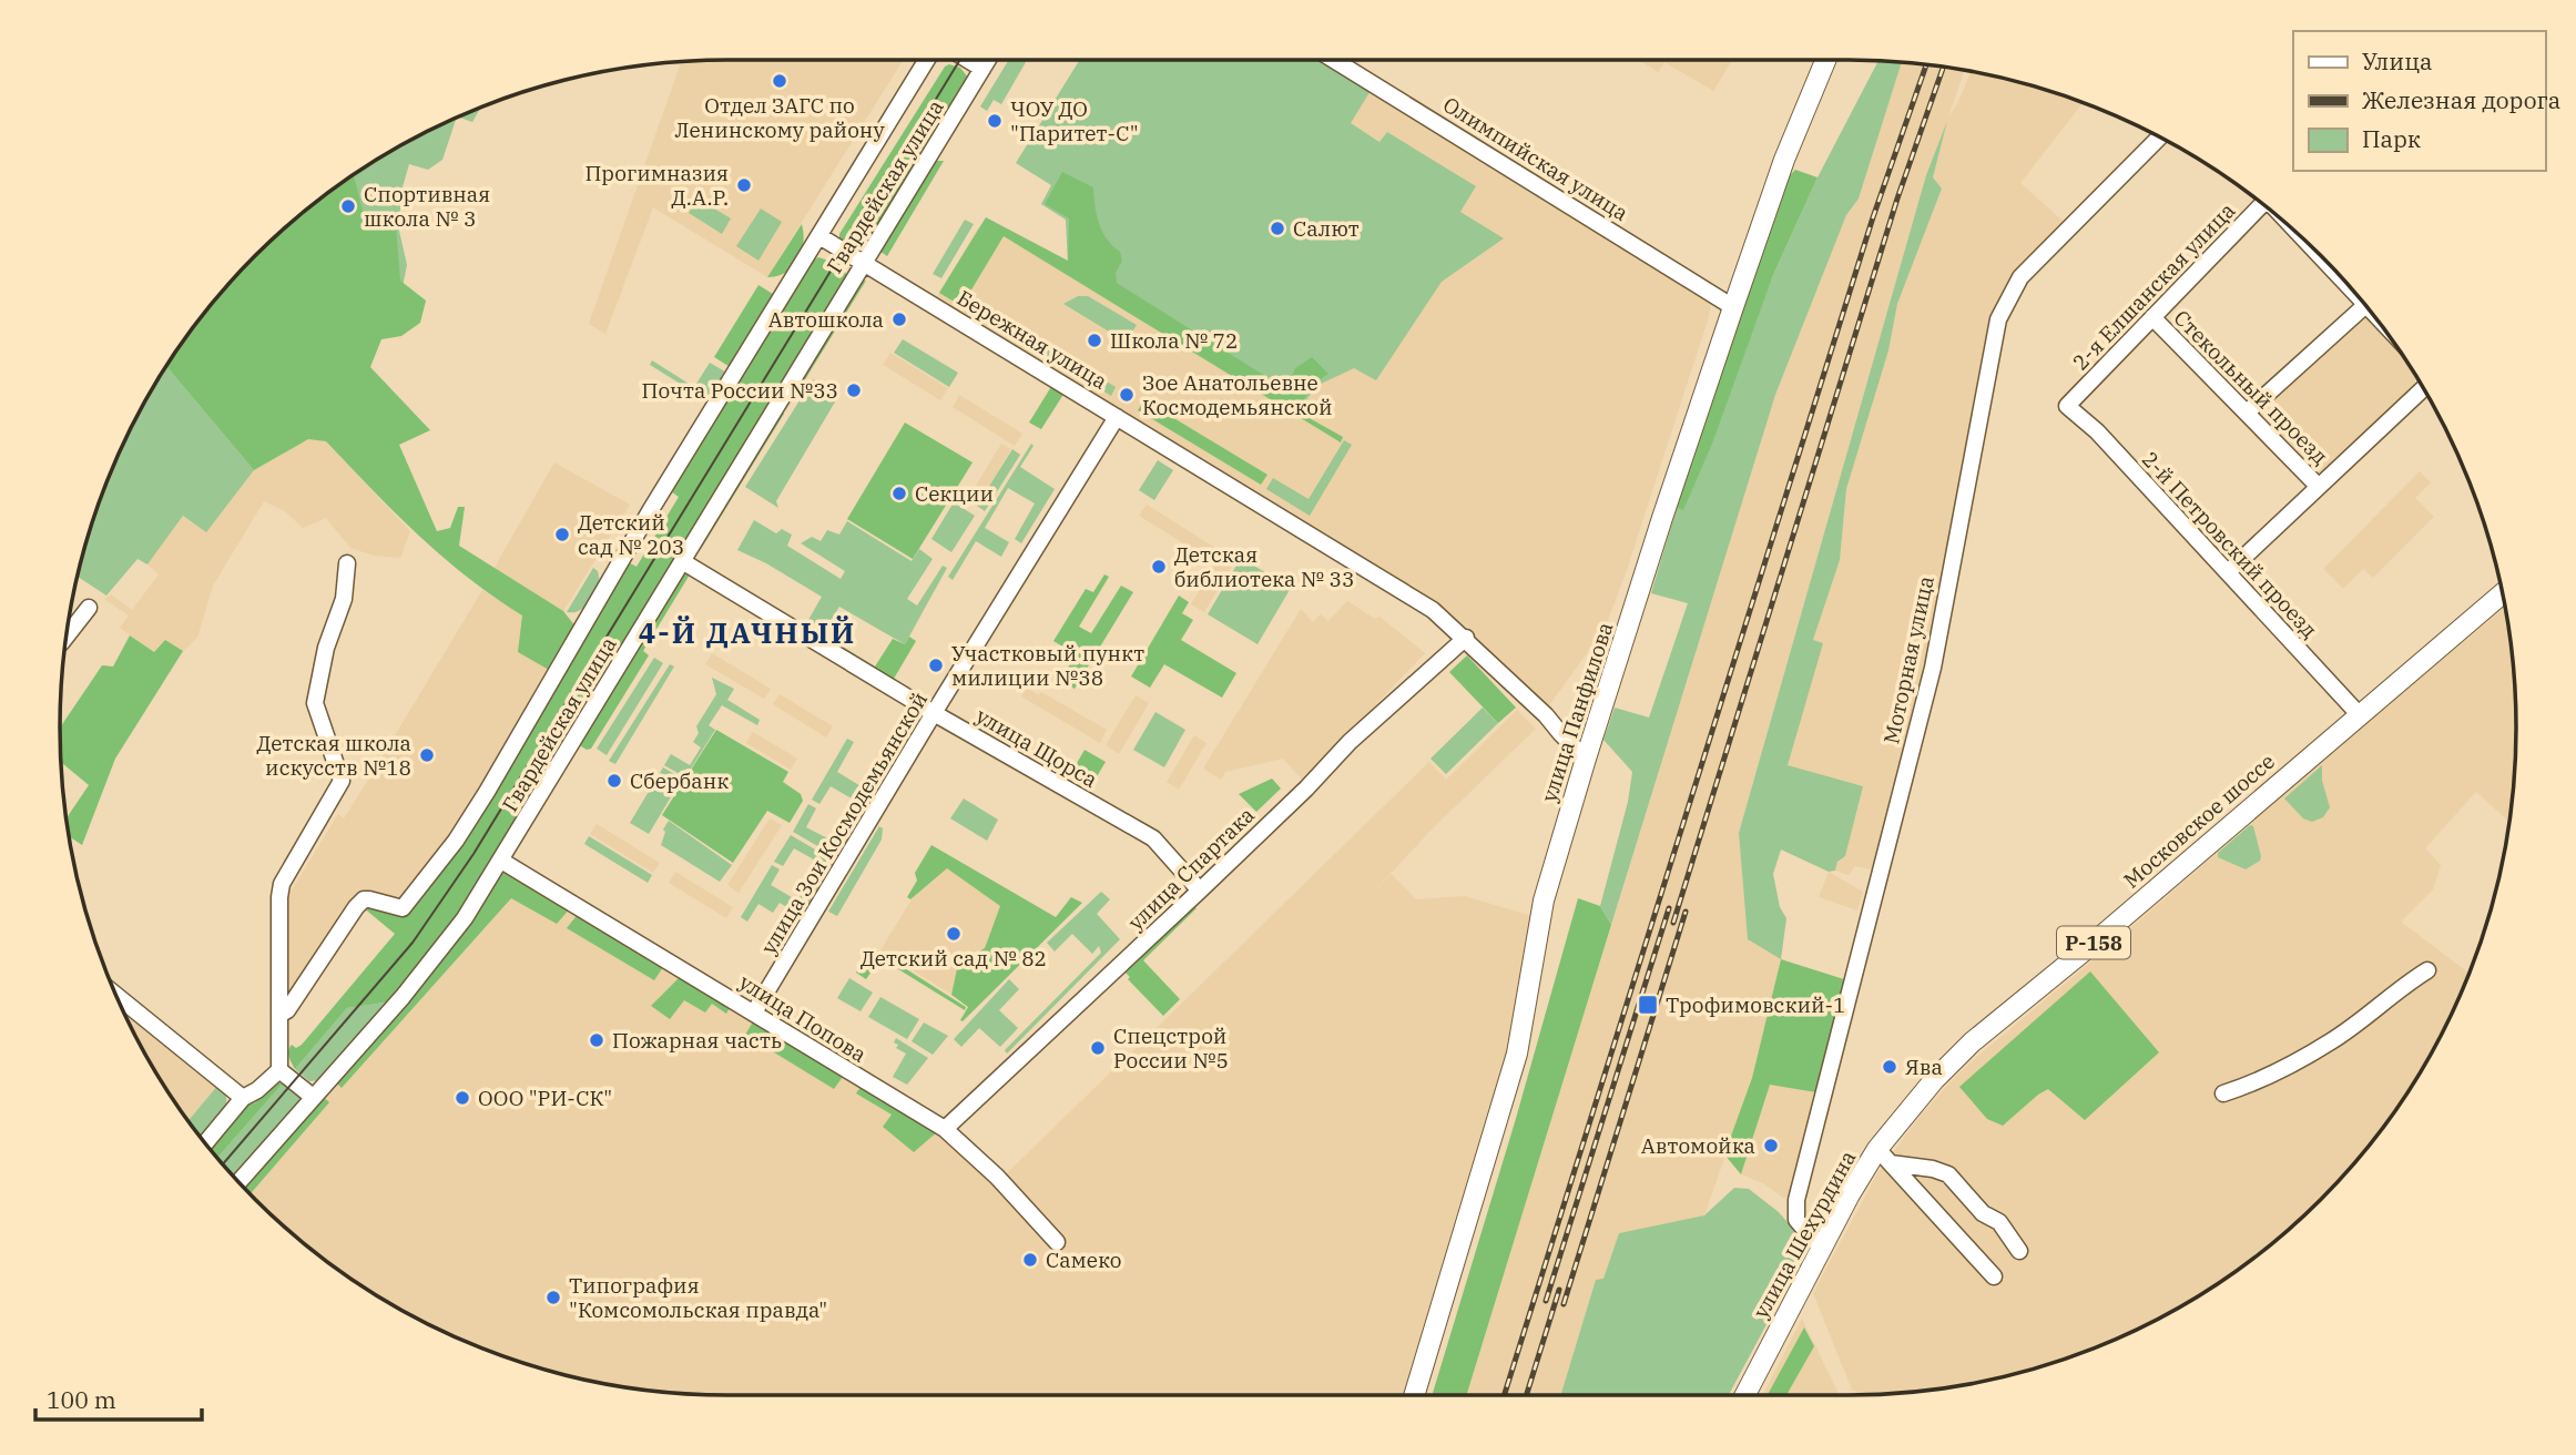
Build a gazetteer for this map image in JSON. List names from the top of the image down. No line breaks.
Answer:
{"streets":{"main road":["улица Панфилова","Московское шоссе","Р-158","улица Шехурдина"],"street":["Олимпийская улица","Гвардейская улица","2-я Елшанская улица","Бережная улица","Стекольный проезд","2-й Петровский проезд","Моторная улица","улица Щорса","улица Зои Космодемьянской","улица Спартака","улица Попова"]},"crossings":[["Олимпийская улица","улица Панфилова"],["Гвардейская улица","Бережная улица"],["Гвардейская улица","улица Щорса"],["Гвардейская улица","улица Попова"],["2-я Елшанская улица","Стекольный проезд"],["2-я Елшанская улица","2-й Петровский проезд"],["Бережная улица","улица Панфилова"],["Бережная улица","улица Зои Космодемьянской"],["Бережная улица","улица Спартака"],["2-й Петровский проезд","Московское шоссе"],["Моторная улица","улица Шехурдина"],["улица Щорса","улица Зои Космодемьянской"],["улица Щорса","улица Спартака"],["Московское шоссе","улица Шехурдина"],["улица Зои Космодемьянской","улица Попова"],["улица Спартака","улица Попова"]],"districts":["4-Й ДАЧНЫЙ"],"places":{"other":["Отдел ЗАГС по Ленинскому району","ЧОУ ДО \"Паритет-С\"","Прогимназия Д.А.Р.","Спортивная школа № 3","Салют","Автошкола","Школа № 72","Почта России №33","Зое Анатольевне Космодемьянской","Секции","Детский сад № 203","Детская библиотека № 33","Участковый пункт милиции №38","Детская школа искусств №18","Сбербанк","Детский сад № 82","Пожарная часть","Спецстрой России №5","Ява","ООО \"РИ-СК\"","Автомойка","Самеко","Типография \"Комсомольская правда\""],"transit":["Трофимовский-1"]},"legend":["Улица","Железная дорога","Парк"],"scale_bar":"100 m"}
